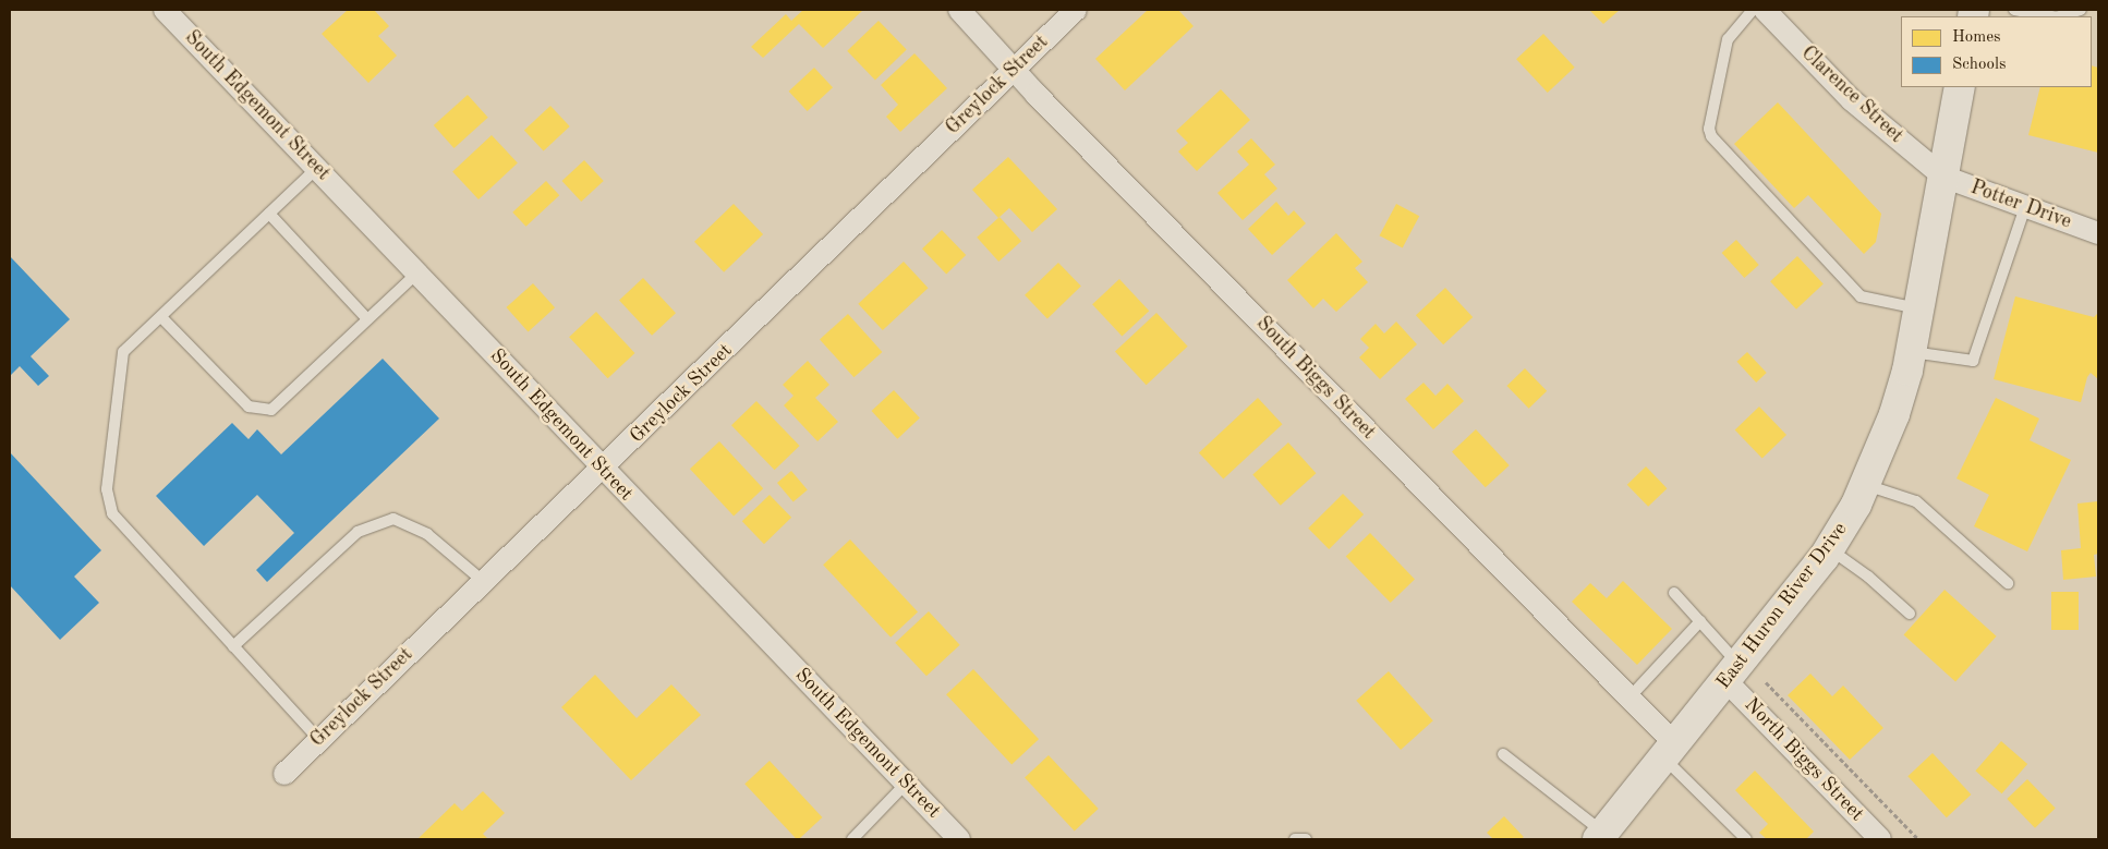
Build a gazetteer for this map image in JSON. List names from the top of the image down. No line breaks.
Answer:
{"streets":{"main road":["East Huron River Drive"],"street":["Greylock Street","Clarence Street","South Edgemont Street","Potter Drive","South Biggs Street","North Biggs Street"]},"crossings":[["Greylock Street","South Edgemont Street"],["Greylock Street","South Biggs Street"],["Clarence Street","Potter Drive"],["Clarence Street","East Huron River Drive"],["Potter Drive","East Huron River Drive"],["South Biggs Street","East Huron River Drive"],["East Huron River Drive","North Biggs Street"]],"legend":["Homes","Schools"]}
